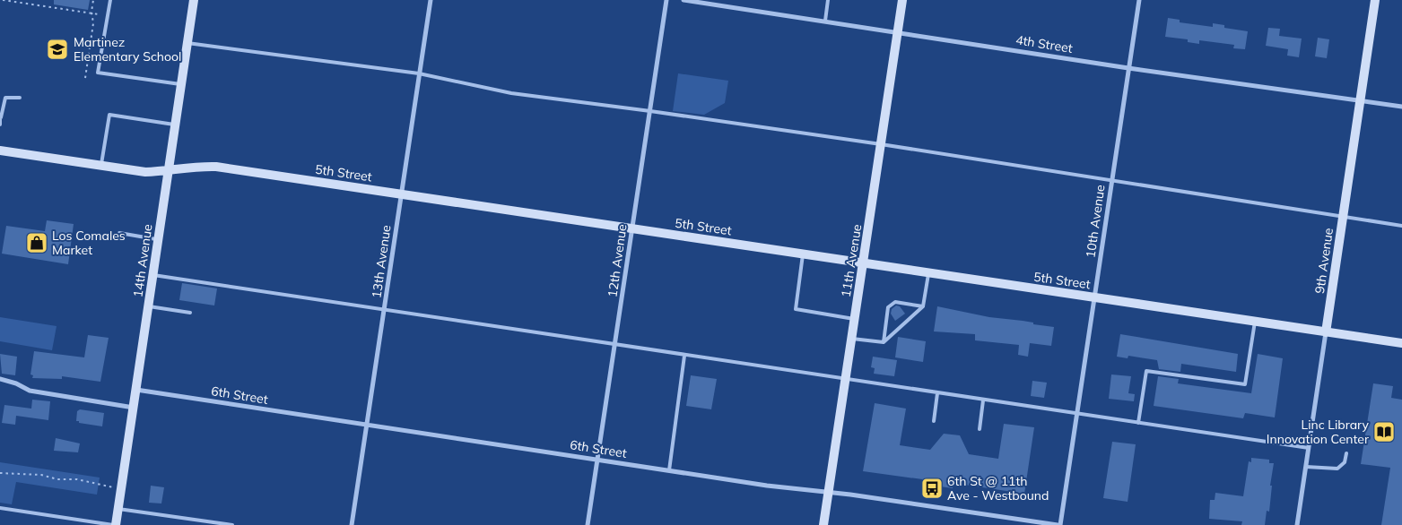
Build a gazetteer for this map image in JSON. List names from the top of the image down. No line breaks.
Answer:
{"streets":{"main road":["5th Street","14th Avenue","11th Avenue","9th Avenue"],"street":["4th Street","10th Avenue","12th Avenue","13th Avenue","6th Street"]},"crossings":[["4th Street","10th Avenue"],["4th Street","11th Avenue"],["4th Street","9th Avenue"],["5th Street","10th Avenue"],["5th Street","14th Avenue"],["5th Street","12th Avenue"],["5th Street","11th Avenue"],["5th Street","9th Avenue"],["5th Street","13th Avenue"],["10th Avenue","6th Street"],["14th Avenue","6th Street"],["12th Avenue","6th Street"],["11th Avenue","6th Street"],["13th Avenue","6th Street"]],"places":{"school or university":["Martinez Elementary School"],"shop":["Los Comales Market"],"library":["Linc Library Innovation Center"],"bus stop":["6th St @ 11th Ave - Westbound"]}}
